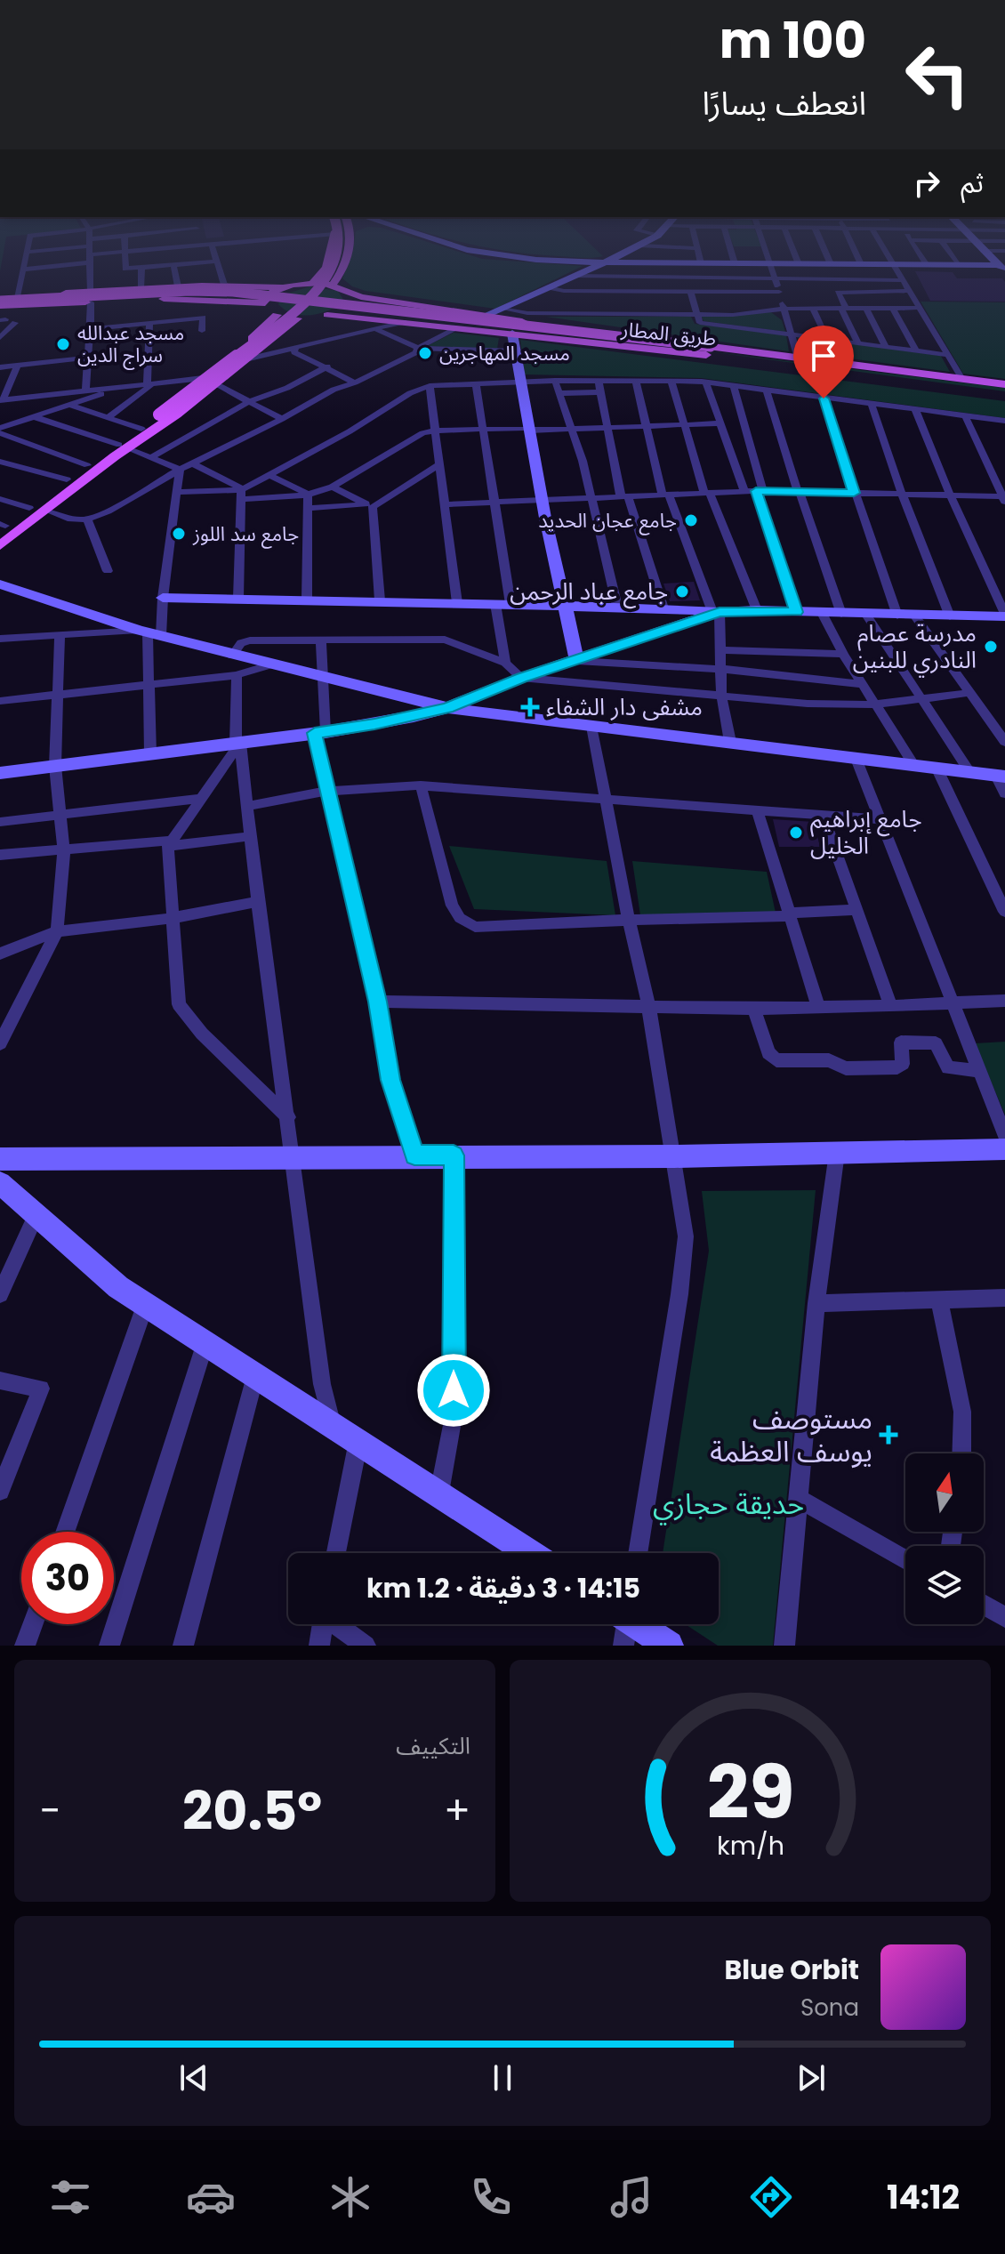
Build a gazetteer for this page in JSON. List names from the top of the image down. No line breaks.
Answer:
{"streets":{"main road":["طريق المطار"]},"parks":["حديقة حجازي"],"places":{"other":["مسجد عبدالله سراج الدين","مسجد المهاجرين","جامع عجان الحديد","جامع سد اللوز","جامع عباد الرحمن","مدرسة عصام النادري للبنين","جامع إبراهيم الخليل"],"health":["مشفى دار الشفاء","مستوصف يوسف العظمة"]},"north":"top","page":{"turn":["100 m","انعطف يسارًا"],"then":"ثم","limit":"30","trip":"14:15 · 3 دقيقة · 1.2 km","tile":"التكييف","heat":["−","20.5°","+"],"song":["Blue Orbit","Sona"],"tabs":"14:12","gauge":["29","km/h"]}}
